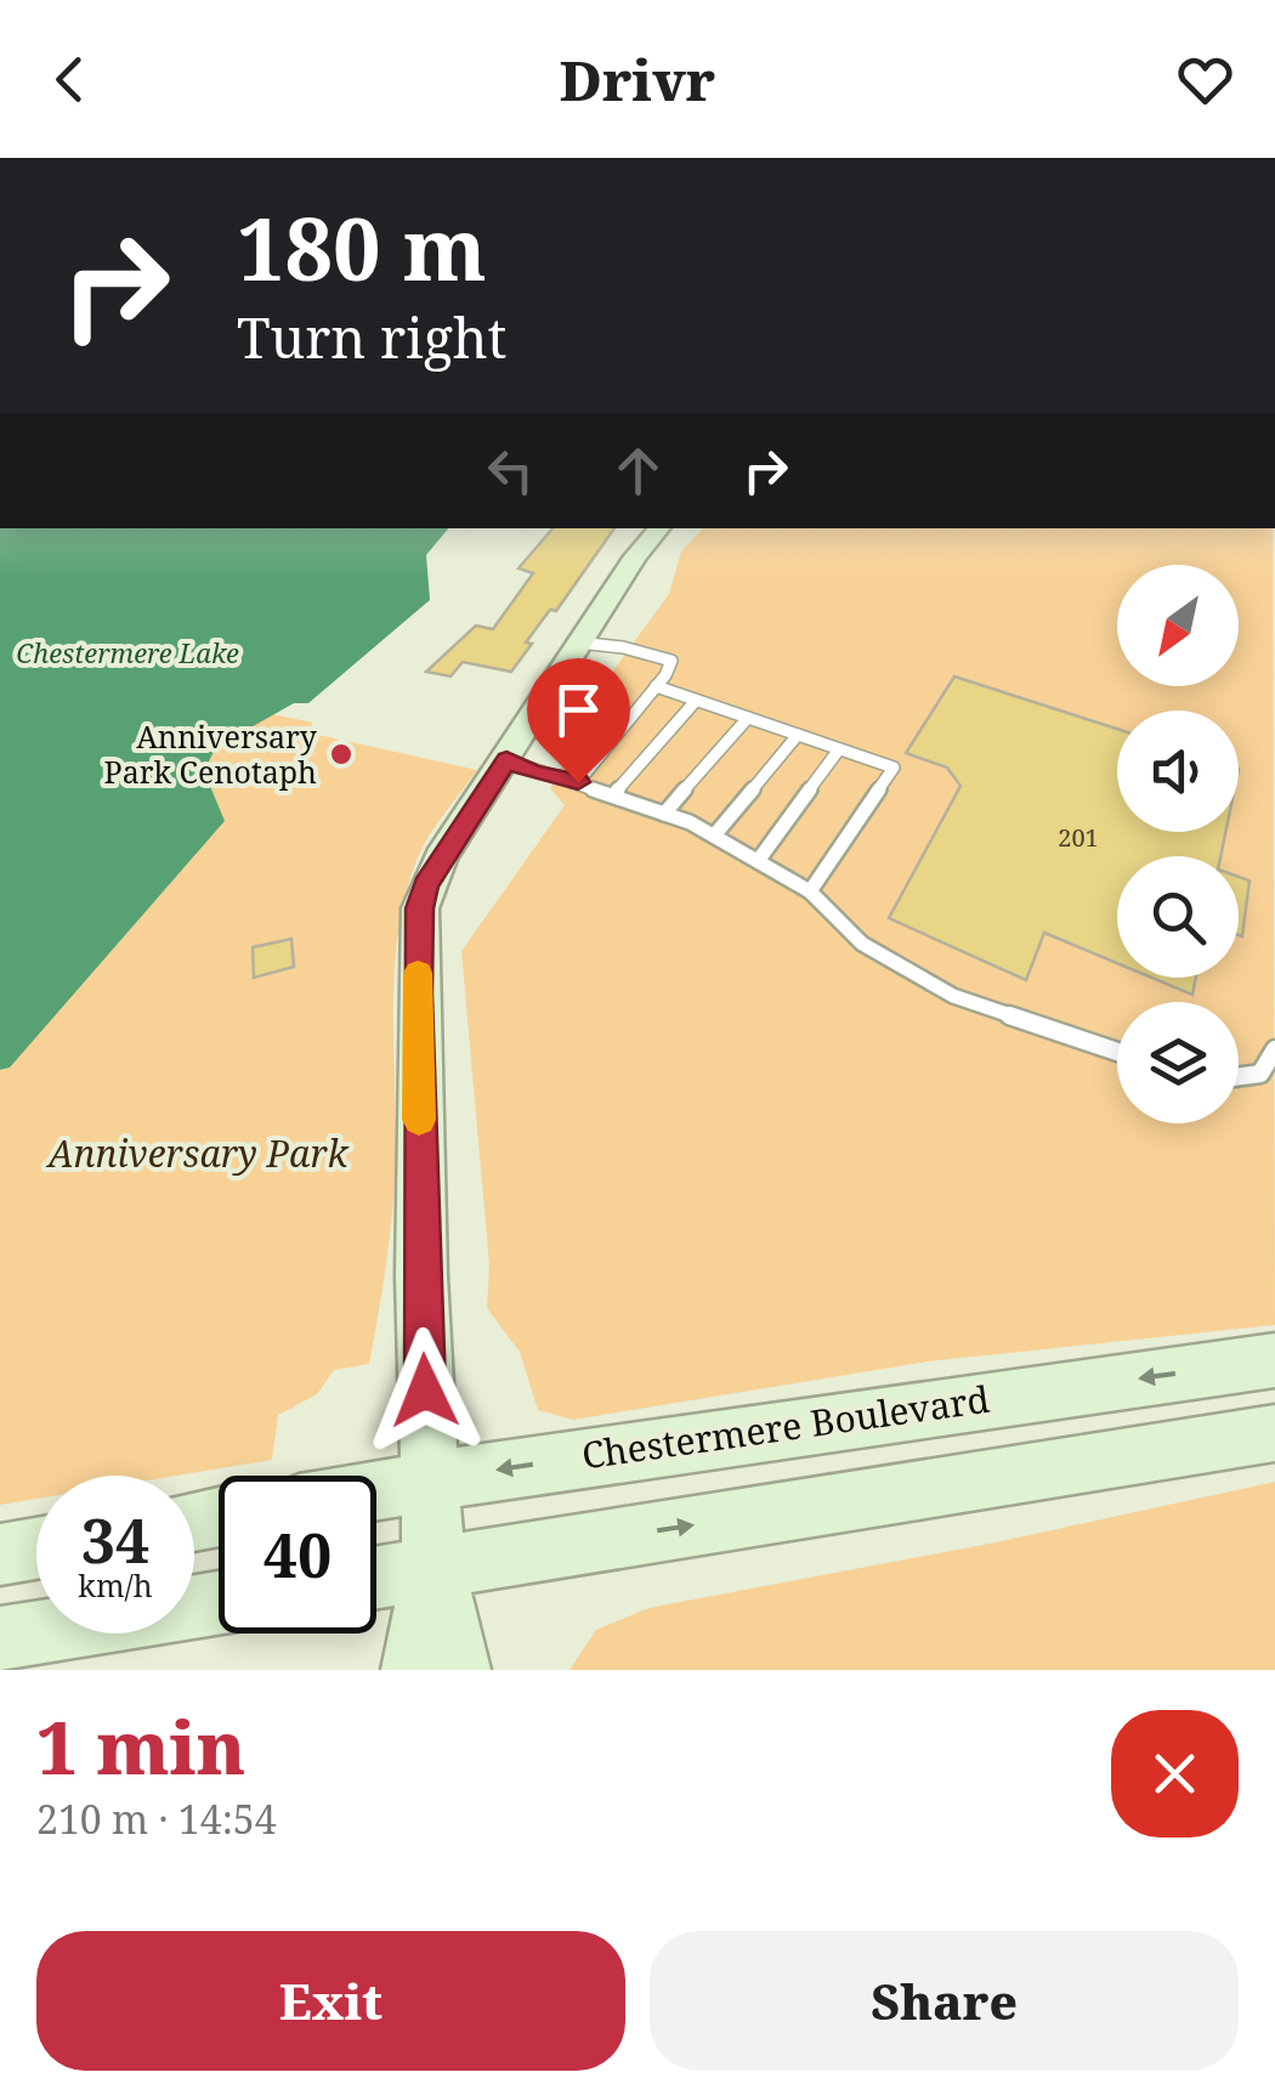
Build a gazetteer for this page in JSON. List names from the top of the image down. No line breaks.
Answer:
{"streets":{"street":["Chestermere Boulevard"]},"water":["Chestermere Lake"],"parks":["Anniversary Park"],"places":["Anniversary Park Cenotaph"],"house_numbers":["201"],"north":"bottom left","page":{"header":"Drivr","turn":["180 m","Turn right"],"speed":"34 km/h","limit":"40","heading":["1 min","210 m · 14:54"],"buttons":["Exit","Share"]}}
